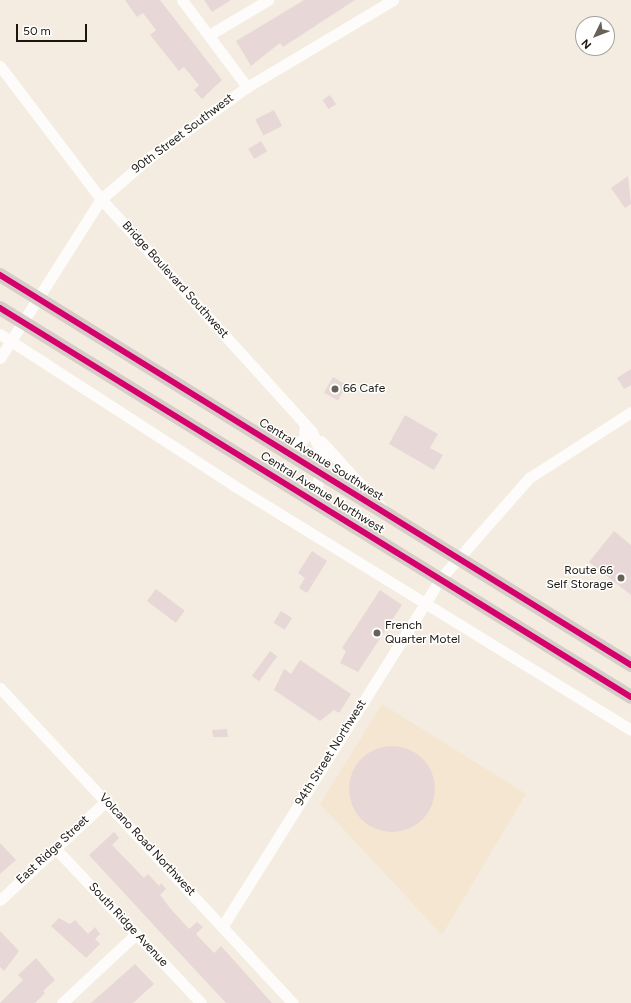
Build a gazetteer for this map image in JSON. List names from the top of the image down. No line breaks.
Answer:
{"streets":{"main road":["Central Avenue Southwest","Central Avenue Northwest"],"street":["90th Street Southwest","Bridge Boulevard Southwest","94th Street Northwest","Volcano Road Northwest","East Ridge Street","South Ridge Avenue"]},"crossings":[["90th Street Southwest","Bridge Boulevard Southwest"],["90th Street Southwest","Central Avenue Southwest"],["90th Street Southwest","Central Avenue Northwest"],["Bridge Boulevard Southwest","Central Avenue Southwest"],["Bridge Boulevard Southwest","Central Avenue Northwest"],["Central Avenue Southwest","94th Street Northwest"],["Central Avenue Northwest","94th Street Northwest"],["94th Street Northwest","Volcano Road Northwest"],["Volcano Road Northwest","East Ridge Street"],["East Ridge Street","South Ridge Avenue"]],"places":["66 Cafe","Route 66 Self Storage","French Quarter Motel"],"scale_bar":"50 m","north":"bottom left"}
